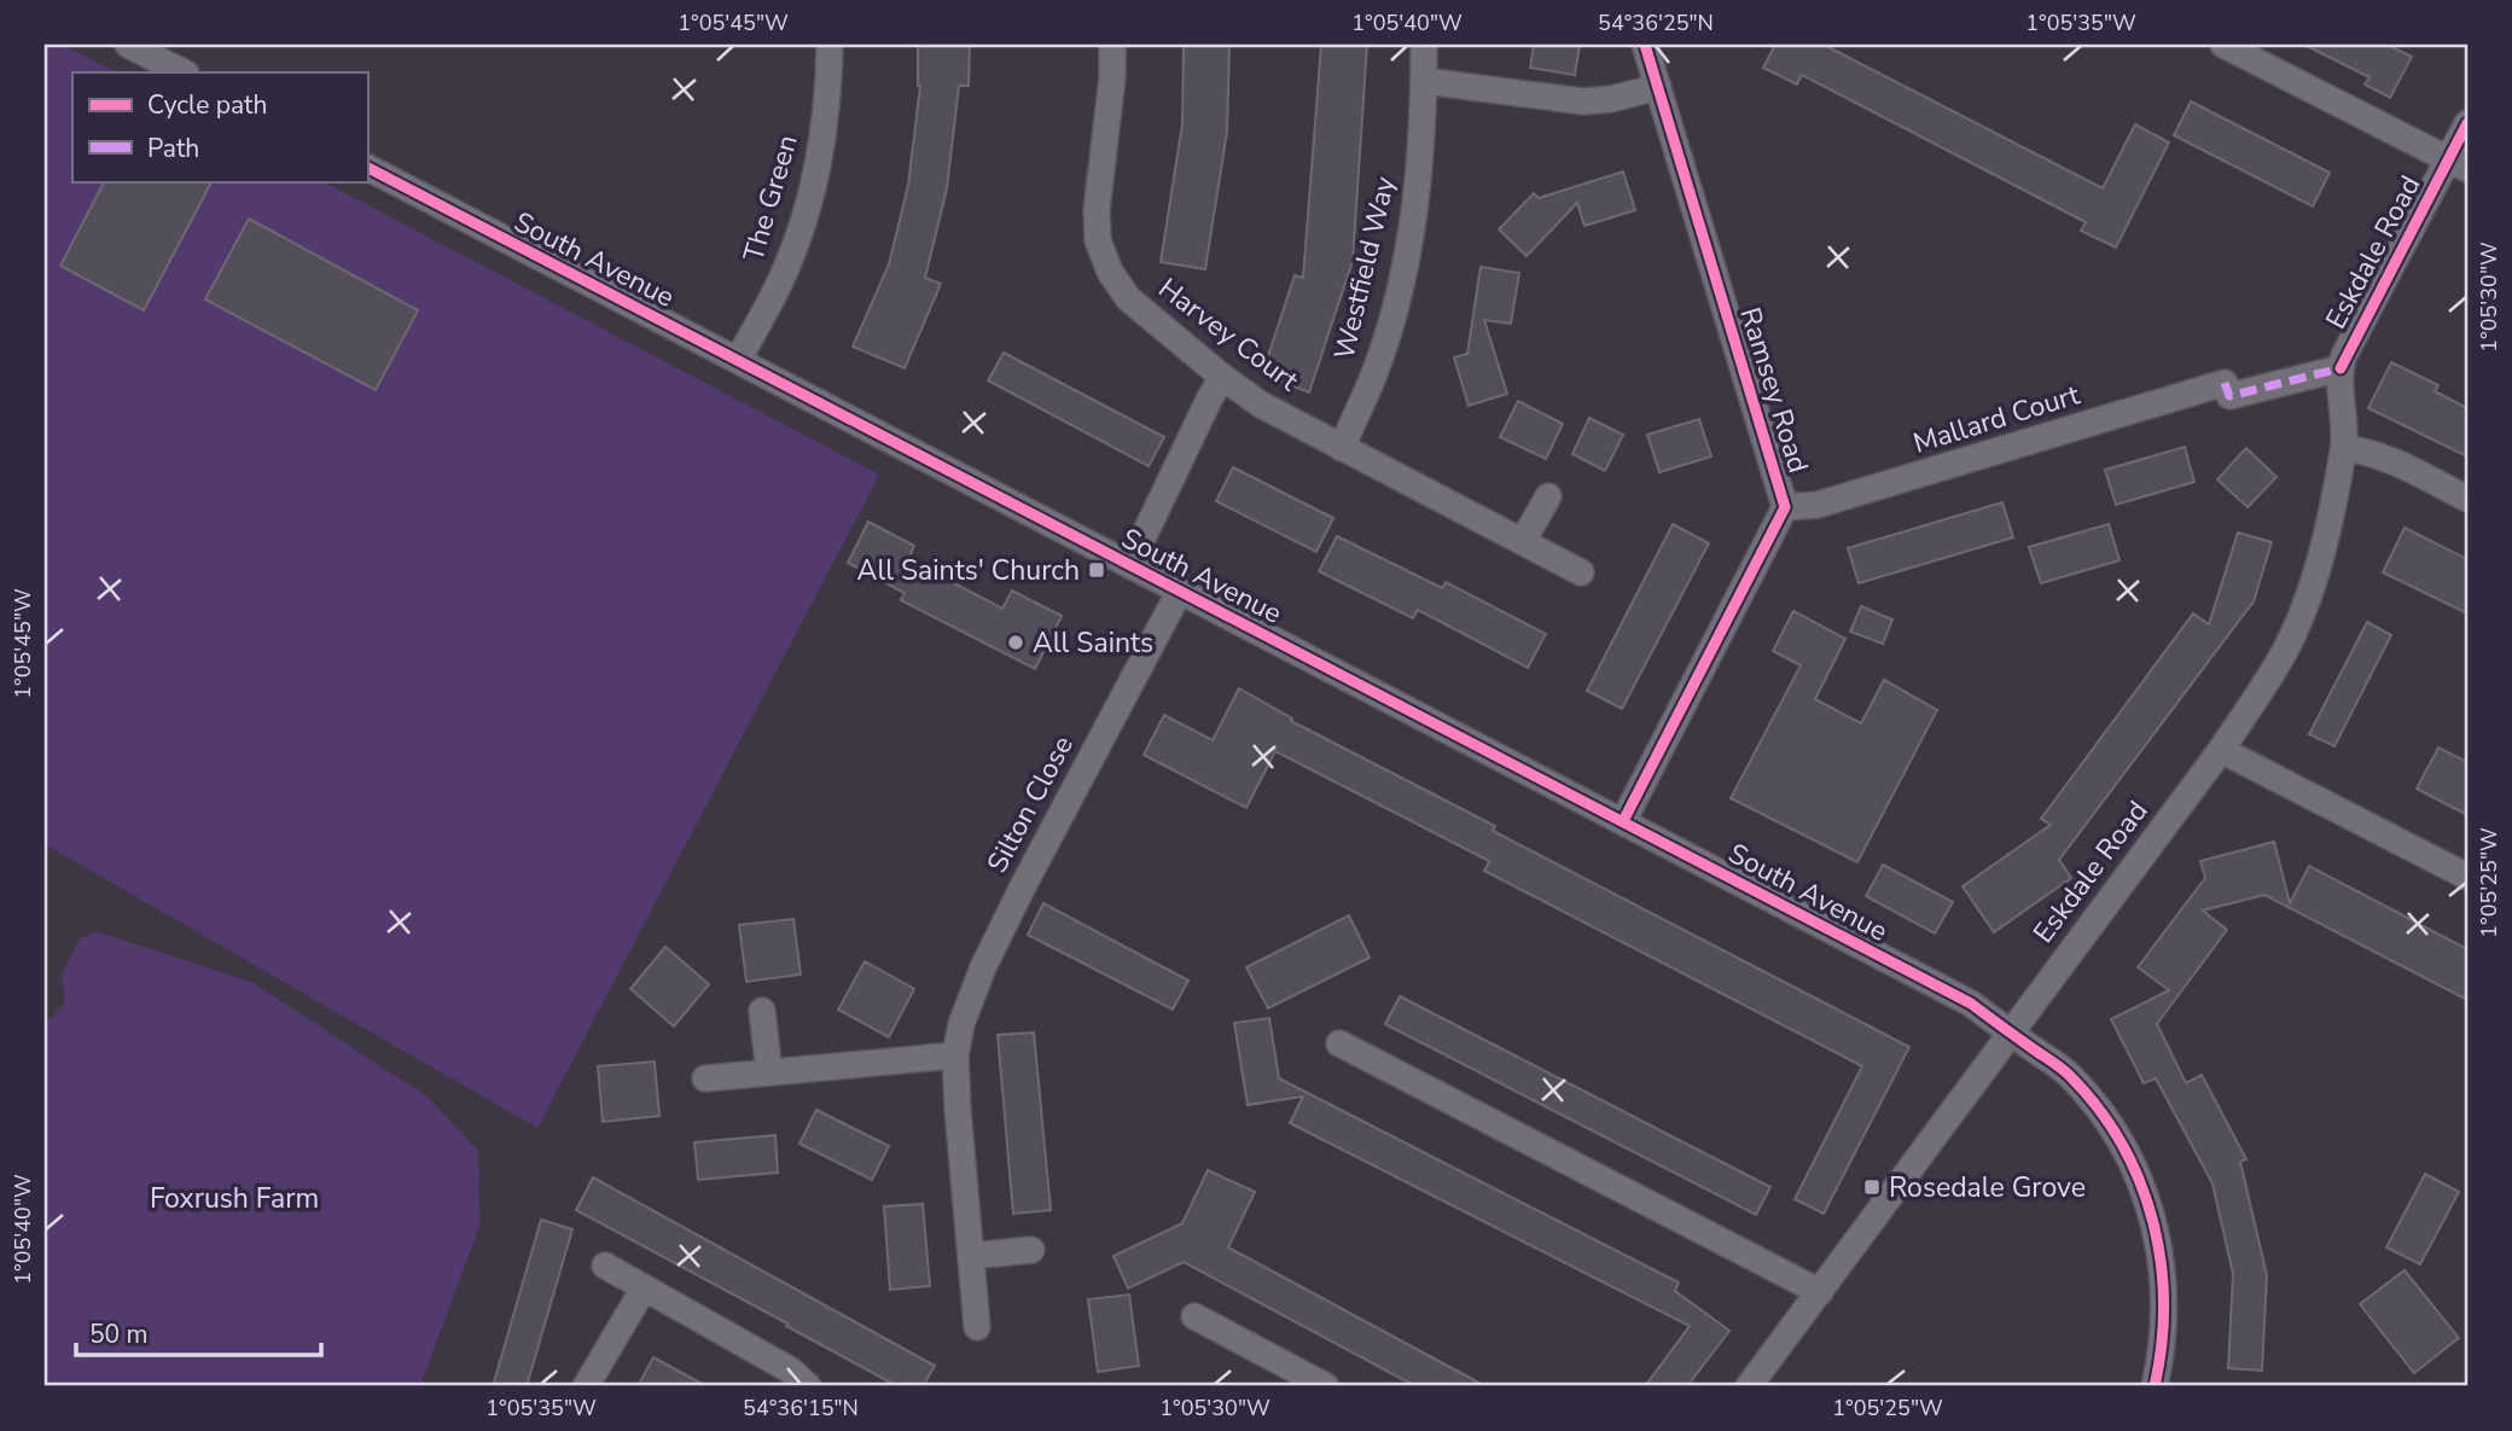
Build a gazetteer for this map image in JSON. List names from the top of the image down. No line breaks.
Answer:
{"streets":{"street":["The Green","Eskdale Road","South Avenue","Westfield Way","Harvey Court","Ramsey Road","Mallard Court","Silton Close"]},"crossings":[["The Green","South Avenue"],["Eskdale Road","South Avenue"],["Eskdale Road","Mallard Court"],["South Avenue","Ramsey Road"],["South Avenue","Silton Close"],["Westfield Way","Harvey Court"],["Ramsey Road","Mallard Court"]],"parks":["Foxrush Farm"],"places":{"transit":["All Saints' Church","Rosedale Grove"],"other":["All Saints"]},"legend":["Cycle path","Path"],"scale_bar":"50 m","coordinates":["1°05'45\"W","1°05'40\"W","54°36'25\"N","1°05'35\"W","1°05'30\"W","1°05'25\"W","54°36'15\"N"]}
